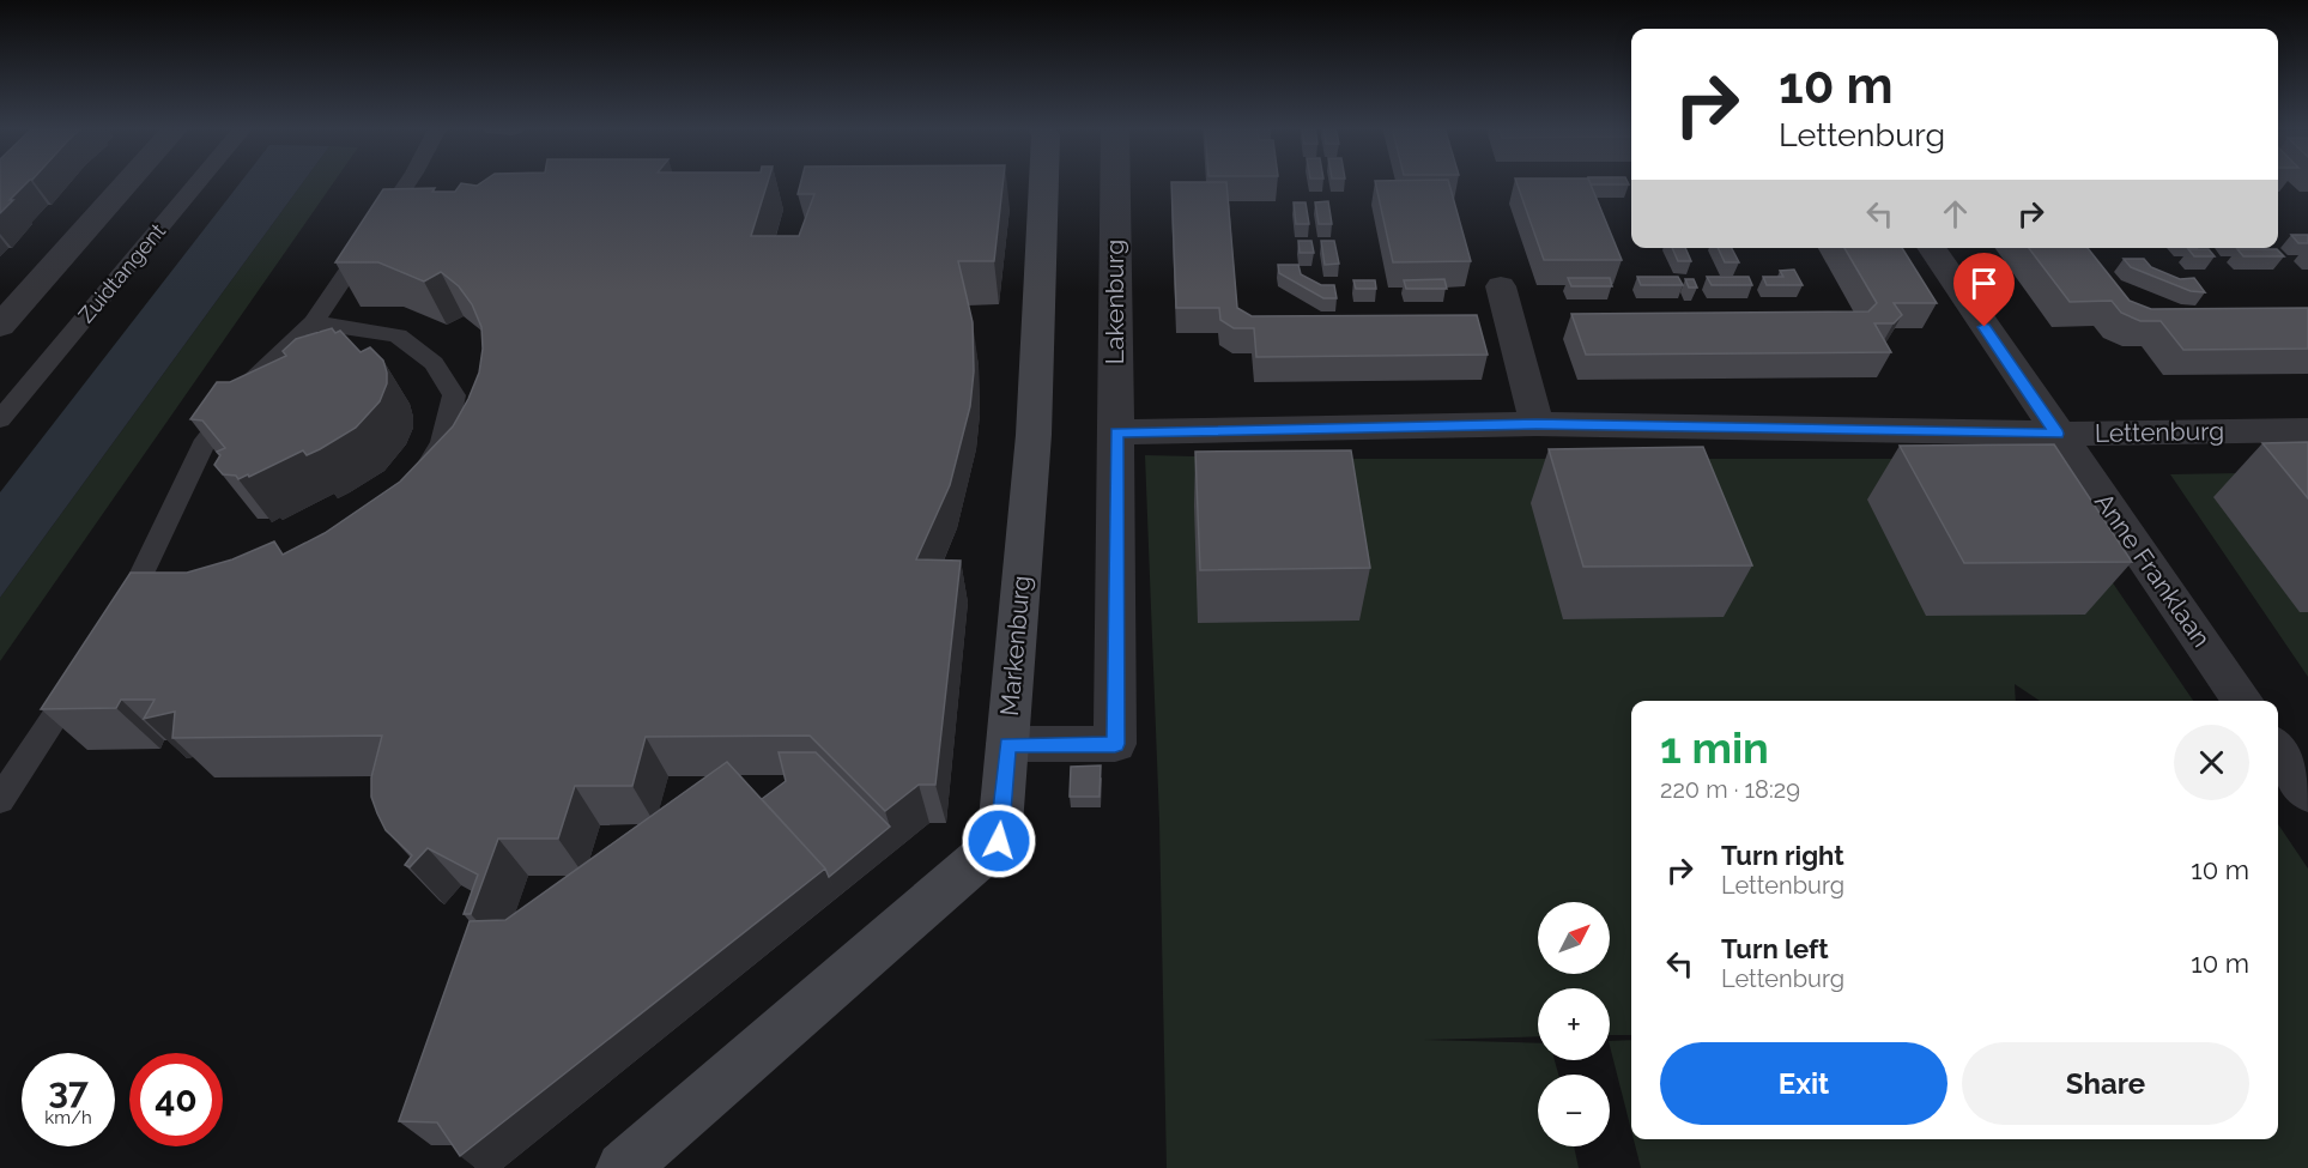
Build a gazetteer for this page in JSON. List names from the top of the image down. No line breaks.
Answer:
{"streets":{"street":["Lakenburg","Lettenburg","Anne Franklaan","Markenburg"],"lane":["Zuidtangent"]},"crossings":[["Lakenburg","Lettenburg"],["Lettenburg","Anne Franklaan"]],"north":"top right","page":{"turn":["10 m","Lettenburg"],"heading":["1 min","220 m · 18:29"],"list":[{"name":"Turn right","note":"Lettenburg","value":"10 m"},{"name":"Turn left","note":"Lettenburg","value":"10 m"}],"map_buttons":["+","−"],"buttons":["Exit","Share"],"speed":"37 km/h","limit":"40"}}
